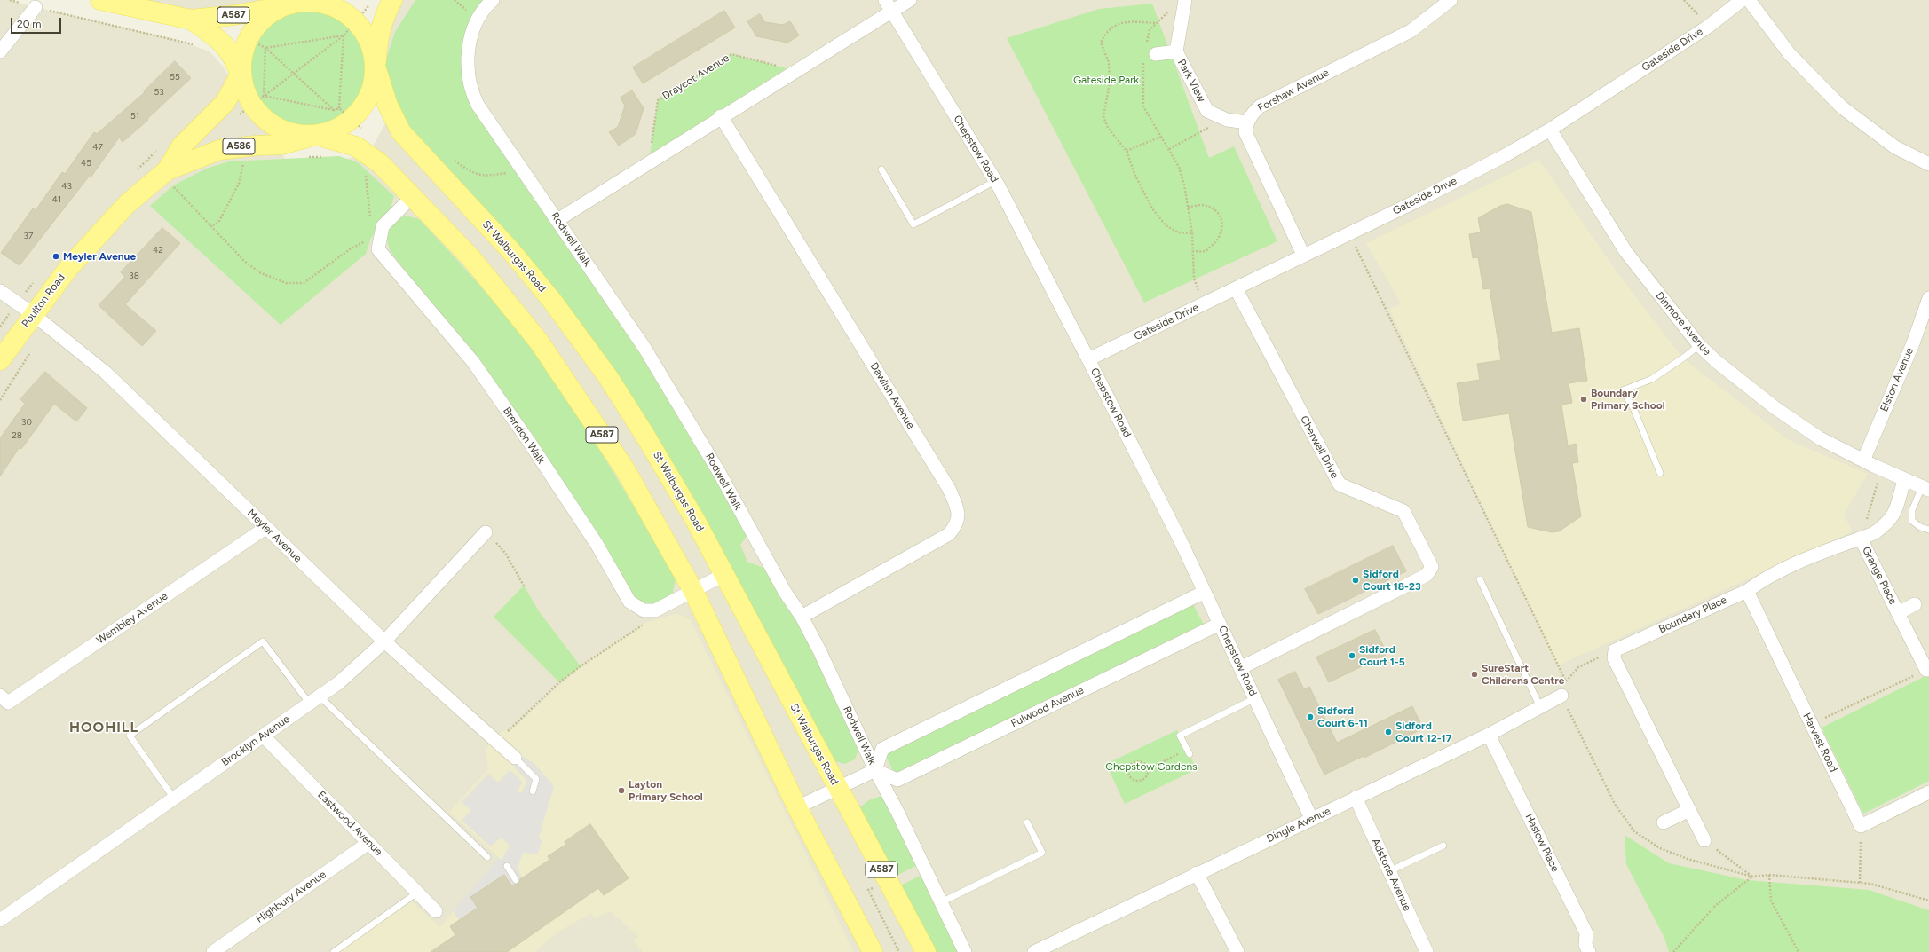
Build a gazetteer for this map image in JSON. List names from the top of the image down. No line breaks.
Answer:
{"streets":{"main road":["A587","A586","St Walburgas Road","Poulton Road"],"street":["Gateside Drive","Park View","Forshaw Avenue","Chepstow Road","Rodwell Walk","Dinmore Avenue","Elston Avenue","Dawlish Avenue","Brendon Walk","Cherwell Drive","Meyler Avenue","Grange Place","Boundary Place","Wembley Avenue","Fulwood Avenue","Brooklyn Avenue","Harvest Road","Eastwood Avenue","Dingle Avenue","Haslow Place","Adstone Avenue","Highbury Avenue"],"path":["Draycot Avenue"]},"crossings":[["A587","St Walburgas Road"],["A587","Poulton Road"],["Gateside Drive","Chepstow Road"],["Gateside Drive","Dinmore Avenue"],["Gateside Drive","Cherwell Drive"],["Park View","Forshaw Avenue"],["Chepstow Road","Cherwell Drive"],["Chepstow Road","Fulwood Avenue"],["Chepstow Road","Dingle Avenue"],["Rodwell Walk","Dawlish Avenue"],["Rodwell Walk","Fulwood Avenue"],["St Walburgas Road","Poulton Road"],["Poulton Road","Meyler Avenue"],["Dinmore Avenue","Elston Avenue"],["Dinmore Avenue","Boundary Place"],["Meyler Avenue","Wembley Avenue"],["Meyler Avenue","Brooklyn Avenue"],["Grange Place","Boundary Place"],["Boundary Place","Harvest Road"],["Brooklyn Avenue","Eastwood Avenue"],["Eastwood Avenue","Highbury Avenue"],["Dingle Avenue","Haslow Place"],["Dingle Avenue","Adstone Avenue"]],"districts":["HOOHILL"],"parks":["Gateside Park","Chepstow Gardens"],"places":["Meyler Avenue","Boundary Primary School","Sidford Court 18-23","Sidford Court 1-5","SureStart Childrens Centre","Sidford Court 6-11","Sidford Court 12-17","Layton Primary School"],"house_numbers":["55","53","51","47","45","43","41","37","42","38","30","28"],"scale_bar":"20 m"}
